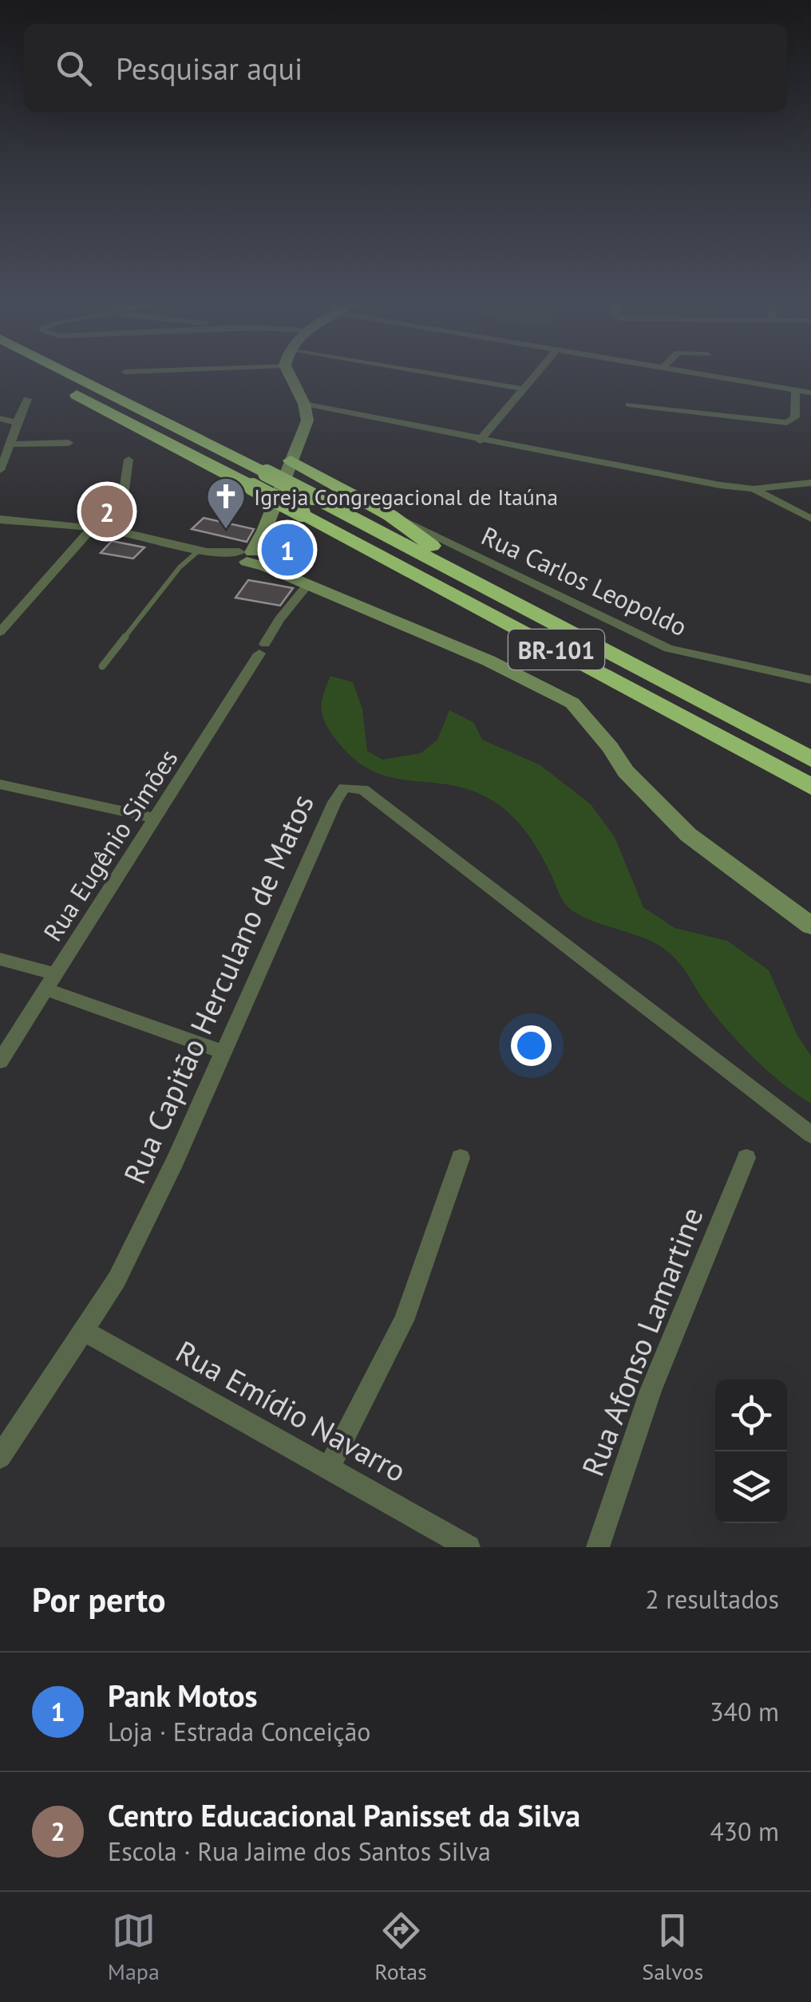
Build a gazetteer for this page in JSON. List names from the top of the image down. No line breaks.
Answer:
{"streets":{"highway":["BR-101"],"street":["Rua Carlos Leopoldo","Rua Eugênio Simões","Rua Capitão Herculano de Matos","Rua Afonso Lamartine","Rua Emídio Navarro"]},"crossings":[["Rua Capitão Herculano de Matos","Rua Emídio Navarro"]],"places":{"church":["Igreja Congregacional de Itaúna"]},"page":{"search":"Pesquisar aqui","pins":["2","1"],"heading":["Por perto","2 resultados"],"list":[{"mark":"1","name":"Pank Motos","note":"Loja · Estrada Conceição","value":"340 m"},{"mark":"2","name":"Centro Educacional Panisset da Silva","note":"Escola · Rua Jaime dos Santos Silva","value":"430 m"}],"nav":["Mapa","Rotas","Salvos"]}}
